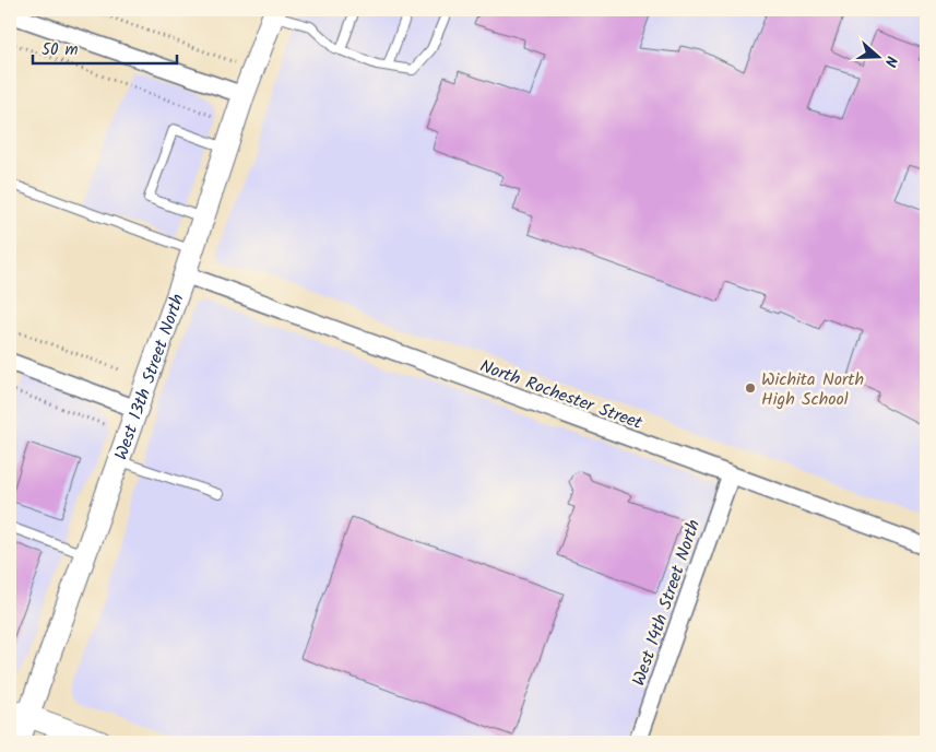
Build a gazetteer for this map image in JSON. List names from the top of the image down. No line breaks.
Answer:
{"streets":{"street":["West 13th Street North","North Rochester Street","West 14th Street North"]},"crossings":[["West 13th Street North","North Rochester Street"],["North Rochester Street","West 14th Street North"]],"places":["Wichita North High School"],"scale_bar":"50 m","north":"right"}
